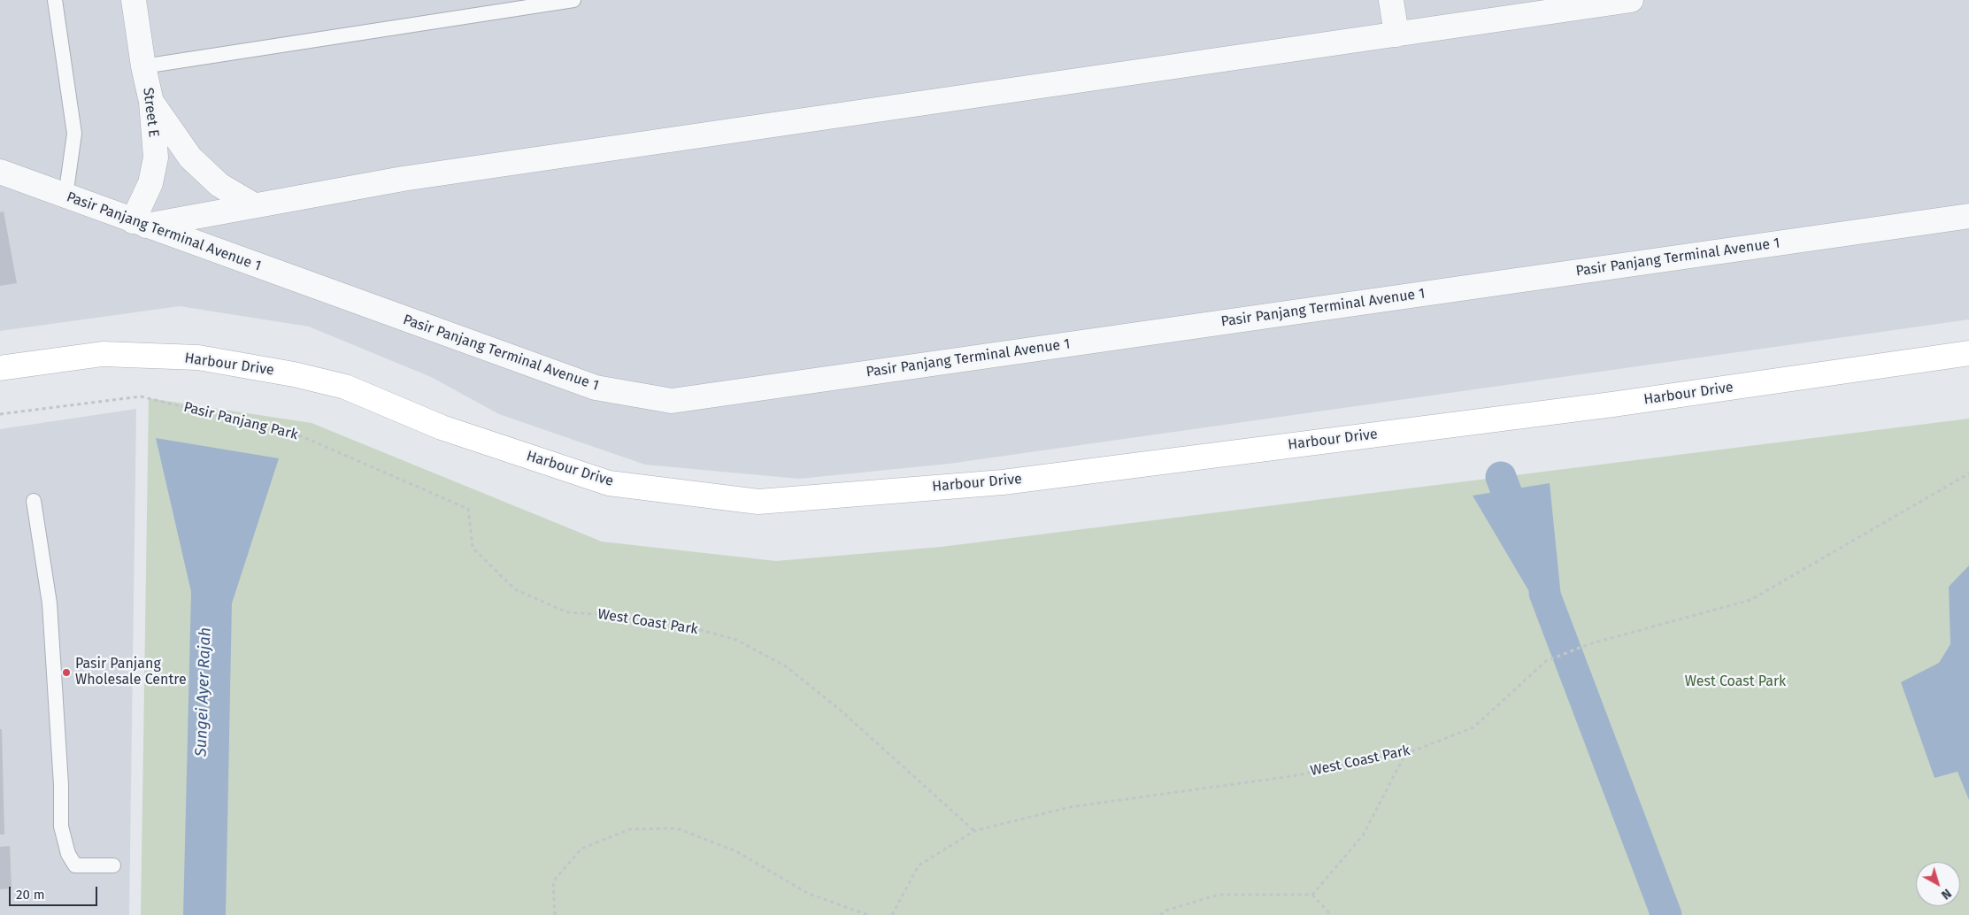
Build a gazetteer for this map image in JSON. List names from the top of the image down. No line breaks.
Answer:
{"streets":{"main road":["Harbour Drive"],"street":["Street E","Pasir Panjang Terminal Avenue 1"],"path":["Pasir Panjang Park","West Coast Park"]},"crossings":[["Street E","Pasir Panjang Terminal Avenue 1"],["Pasir Panjang Park","West Coast Park"]],"water":["Sungei Ayer Rajah"],"parks":["West Coast Park"],"places":["Pasir Panjang Wholesale Centre"],"scale_bar":"20 m","north":"bottom right"}
